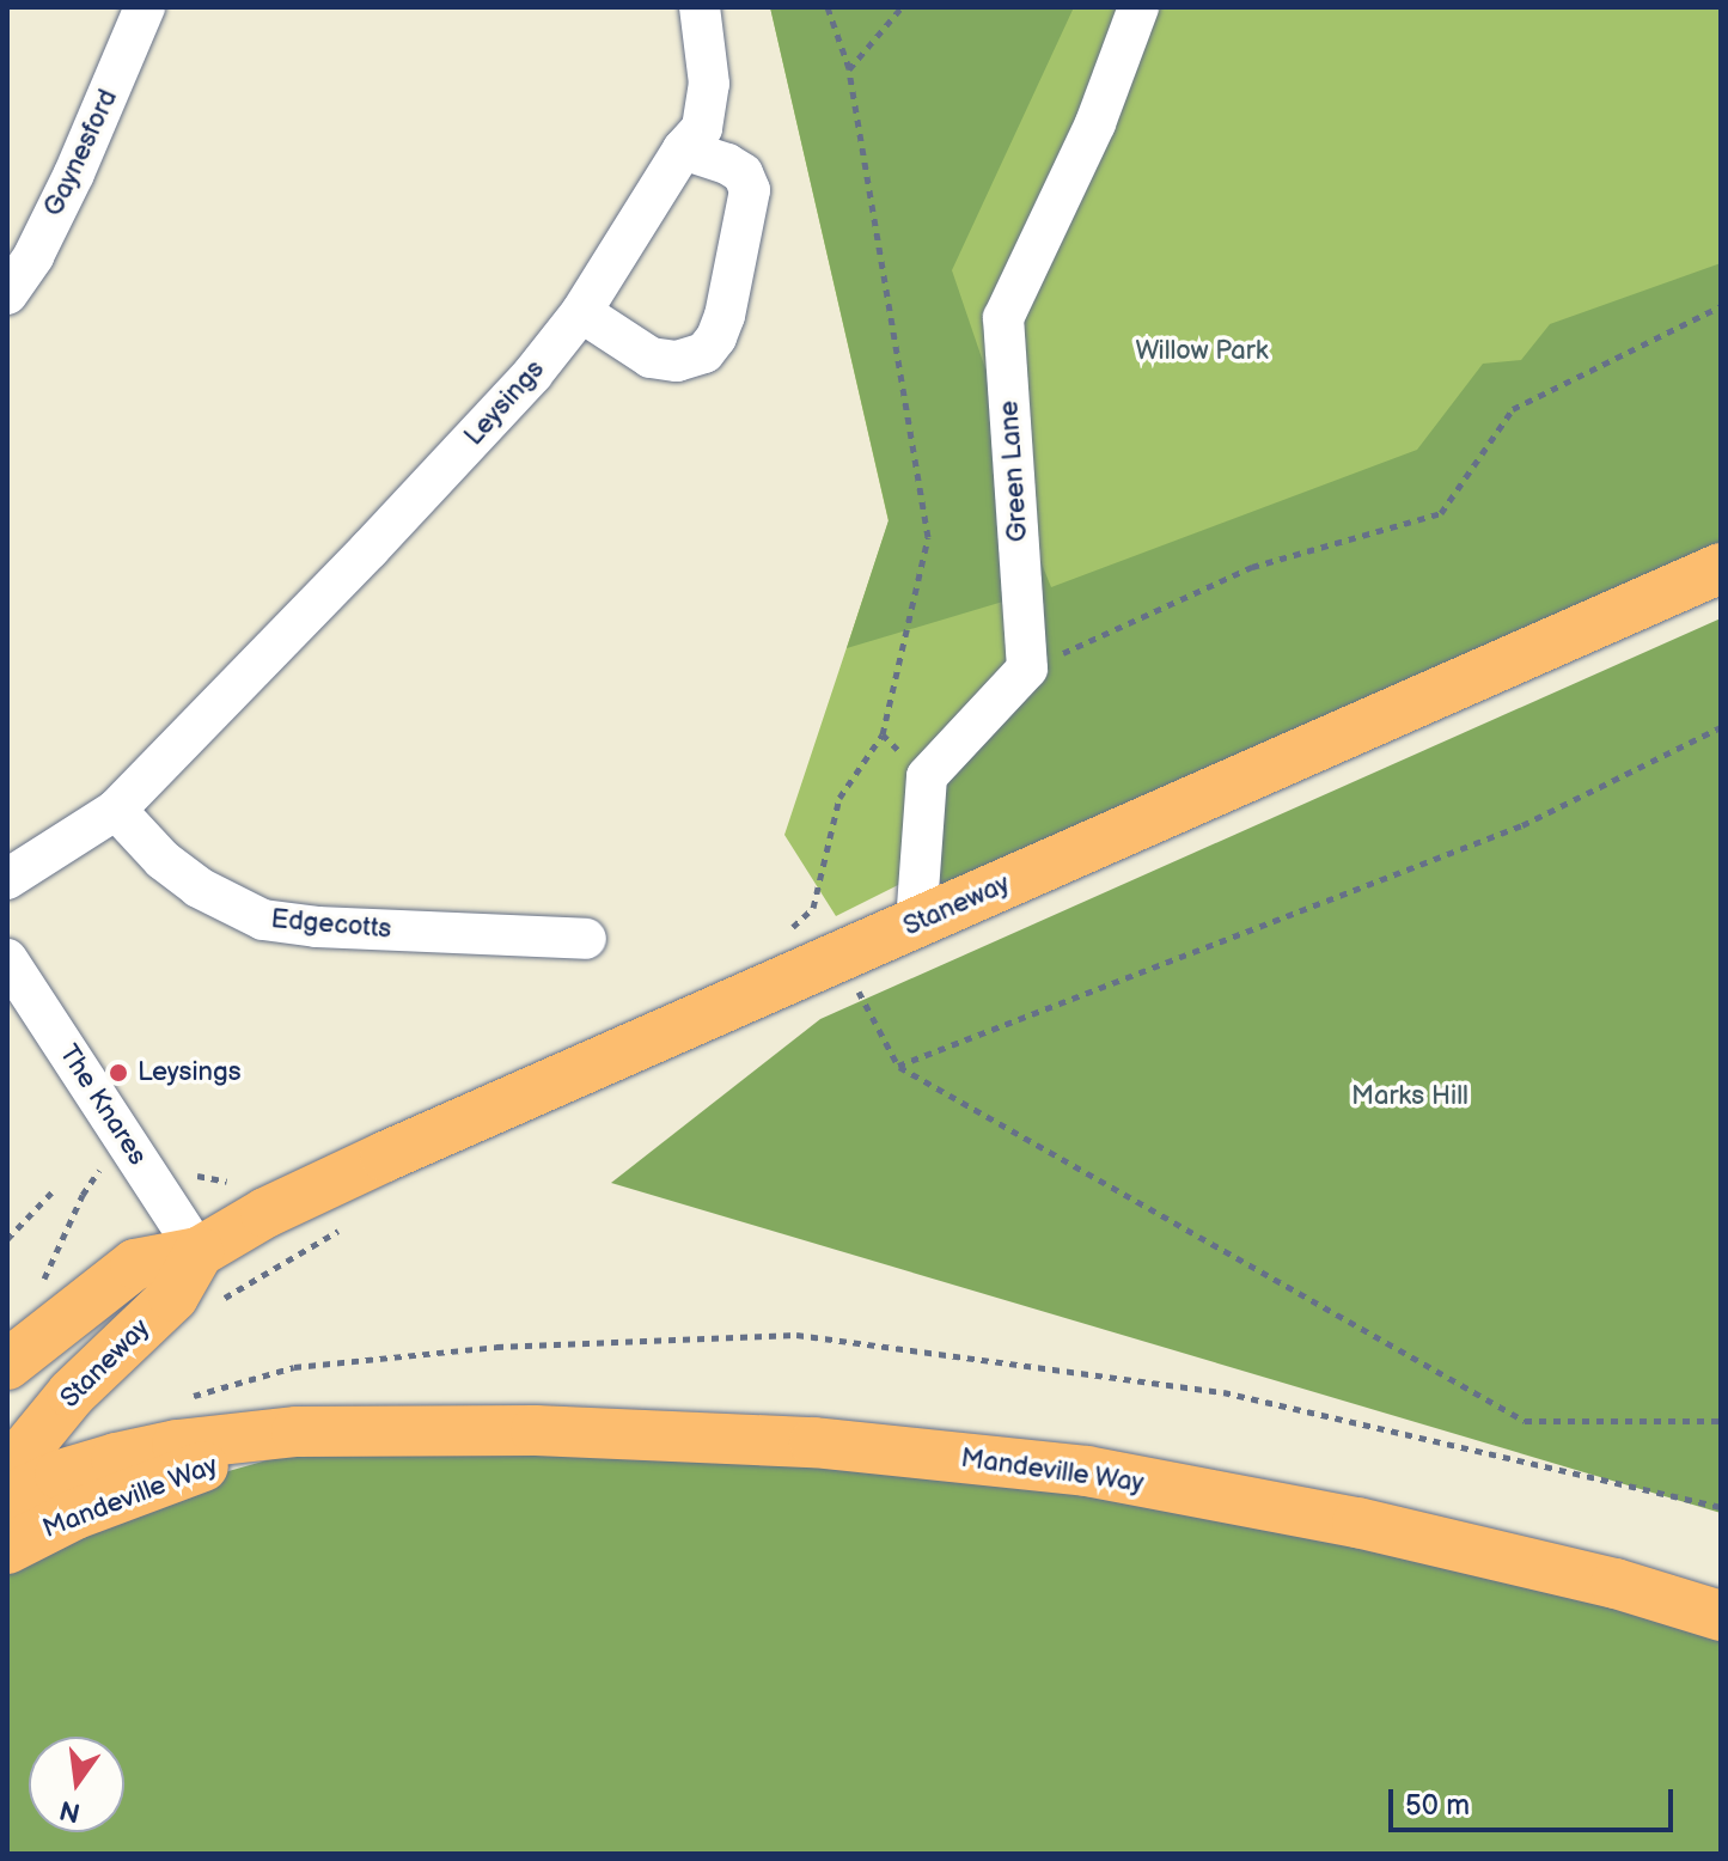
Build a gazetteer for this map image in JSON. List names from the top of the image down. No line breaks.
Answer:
{"streets":{"main road":["Staneway","Mandeville Way"],"street":["Gaynesford","Leysings","Green Lane","Edgecotts","The Knares"]},"crossings":[["Leysings","Edgecotts"],["Staneway","The Knares"]],"parks":["Willow Park","Marks Hill"],"places":["Leysings"],"scale_bar":"50 m","north":"bottom"}
